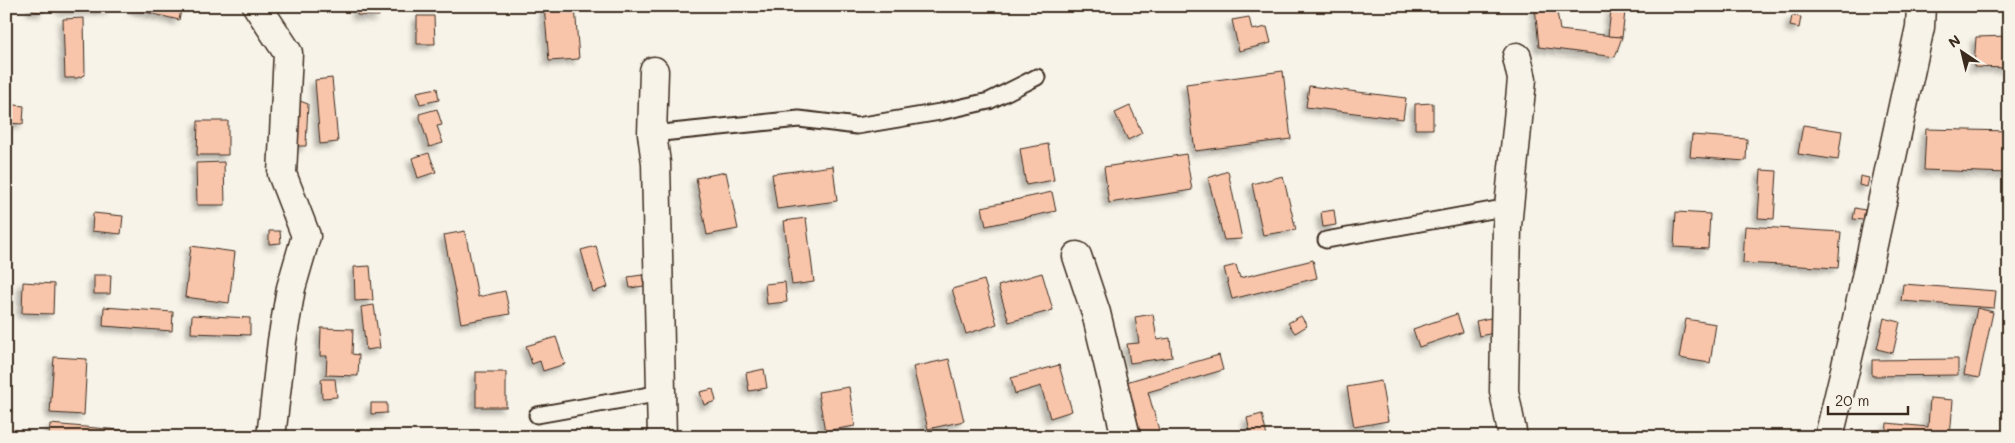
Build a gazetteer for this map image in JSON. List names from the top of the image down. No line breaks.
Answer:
{"scale_bar":"20 m","north":"top left"}
